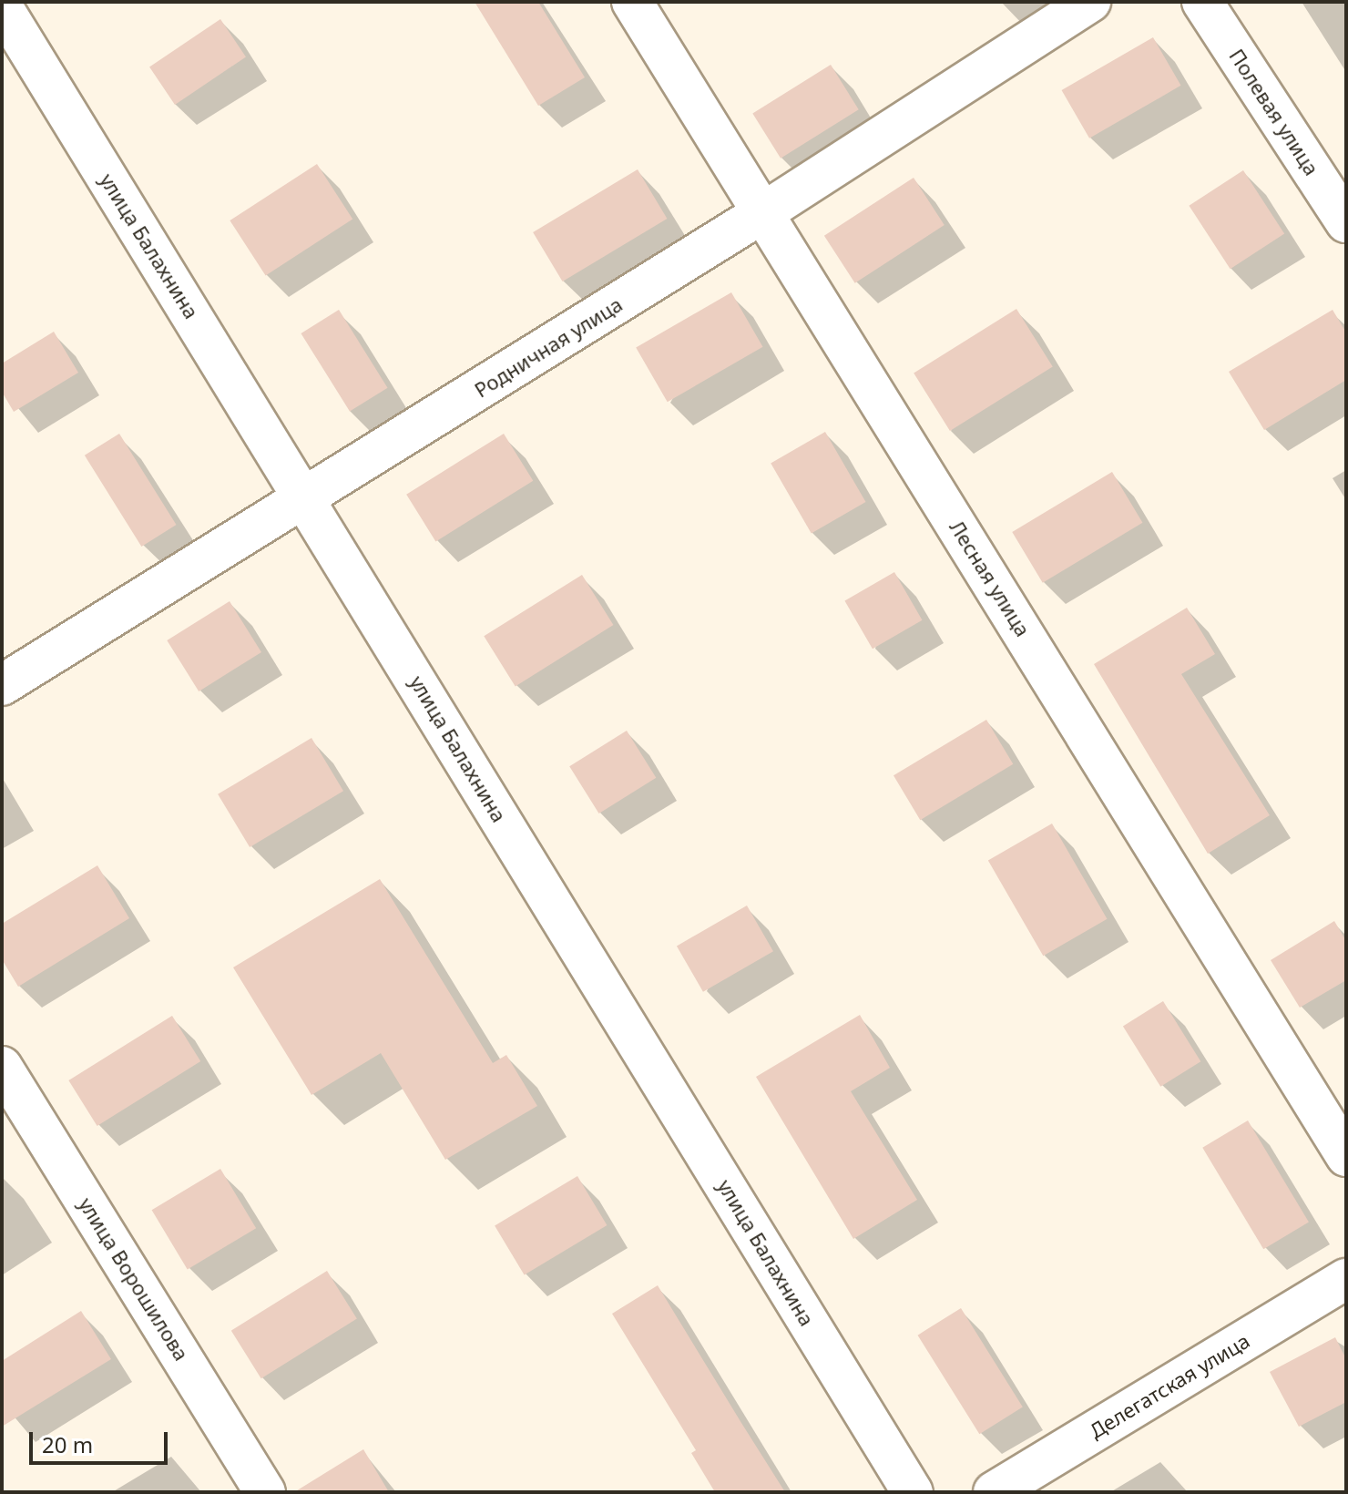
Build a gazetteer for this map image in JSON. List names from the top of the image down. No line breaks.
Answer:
{"streets":{"street":["Полевая улица","улица Балахнина","Родничная улица","Лесная улица","улица Ворошилова","Делегатская улица"]},"crossings":[["улица Балахнина","Родничная улица"],["Родничная улица","Лесная улица"]],"scale_bar":"20 m"}
